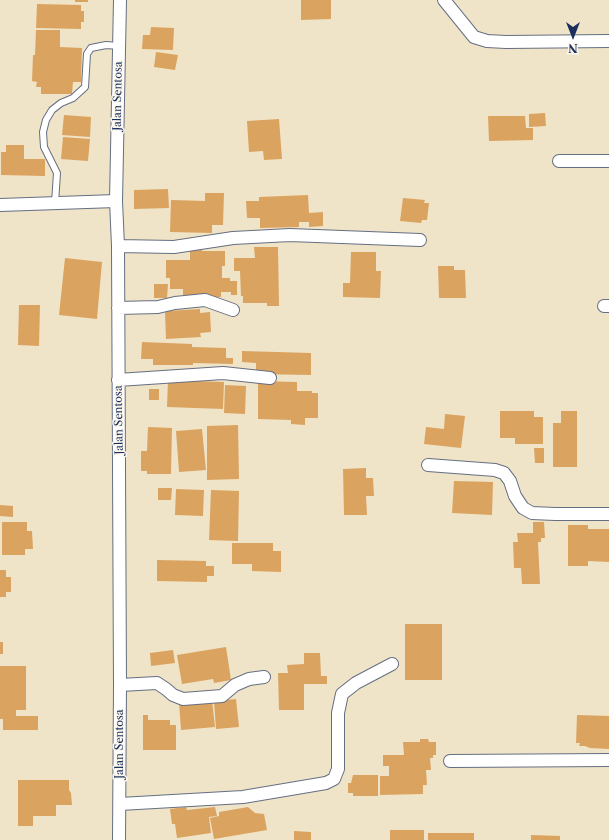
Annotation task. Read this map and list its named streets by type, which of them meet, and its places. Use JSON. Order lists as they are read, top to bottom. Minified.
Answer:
{"streets":{"street":["Jalan Sentosa"]},"north":"bottom"}
